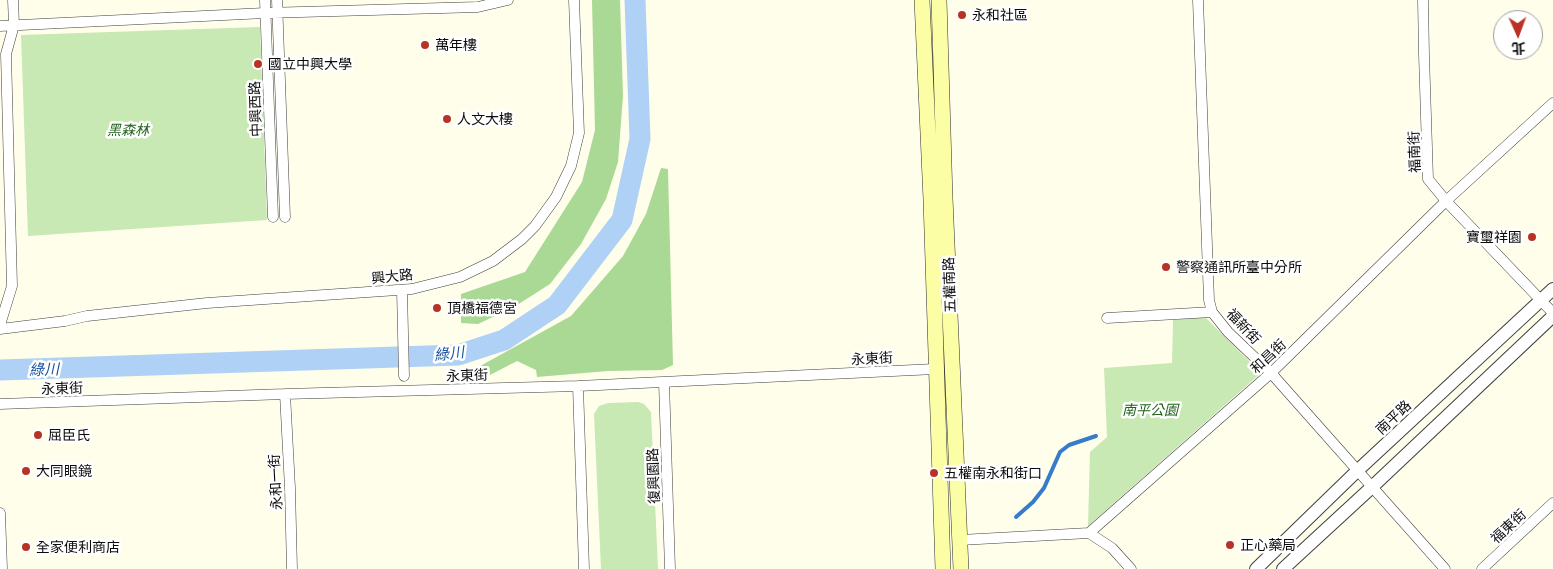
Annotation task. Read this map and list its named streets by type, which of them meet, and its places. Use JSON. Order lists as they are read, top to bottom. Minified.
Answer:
{"streets":{"main road":["五權南路"],"street":["中興西路","福南街","興大路","福新街","和昌街","永東街","南平路","復興園路","永和一街","福東街"]},"crossings":[["福南街","和昌街"],["福南街","南平路"],["五權南路","永東街"],["福新街","和昌街"],["福新街","南平路"],["永東街","復興園路"],["永東街","永和一街"]],"water":["綠川"],"parks":["黑森林","南平公園"],"places":["永和社區","萬年樓","國立中興大學","人文大樓","寶璽祥園","警察通訊所臺中分所","頂橋福德宮","屈臣氏","大同眼鏡","五權南永和街口","正心藥局","全家便利商店"],"north":"bottom"}
